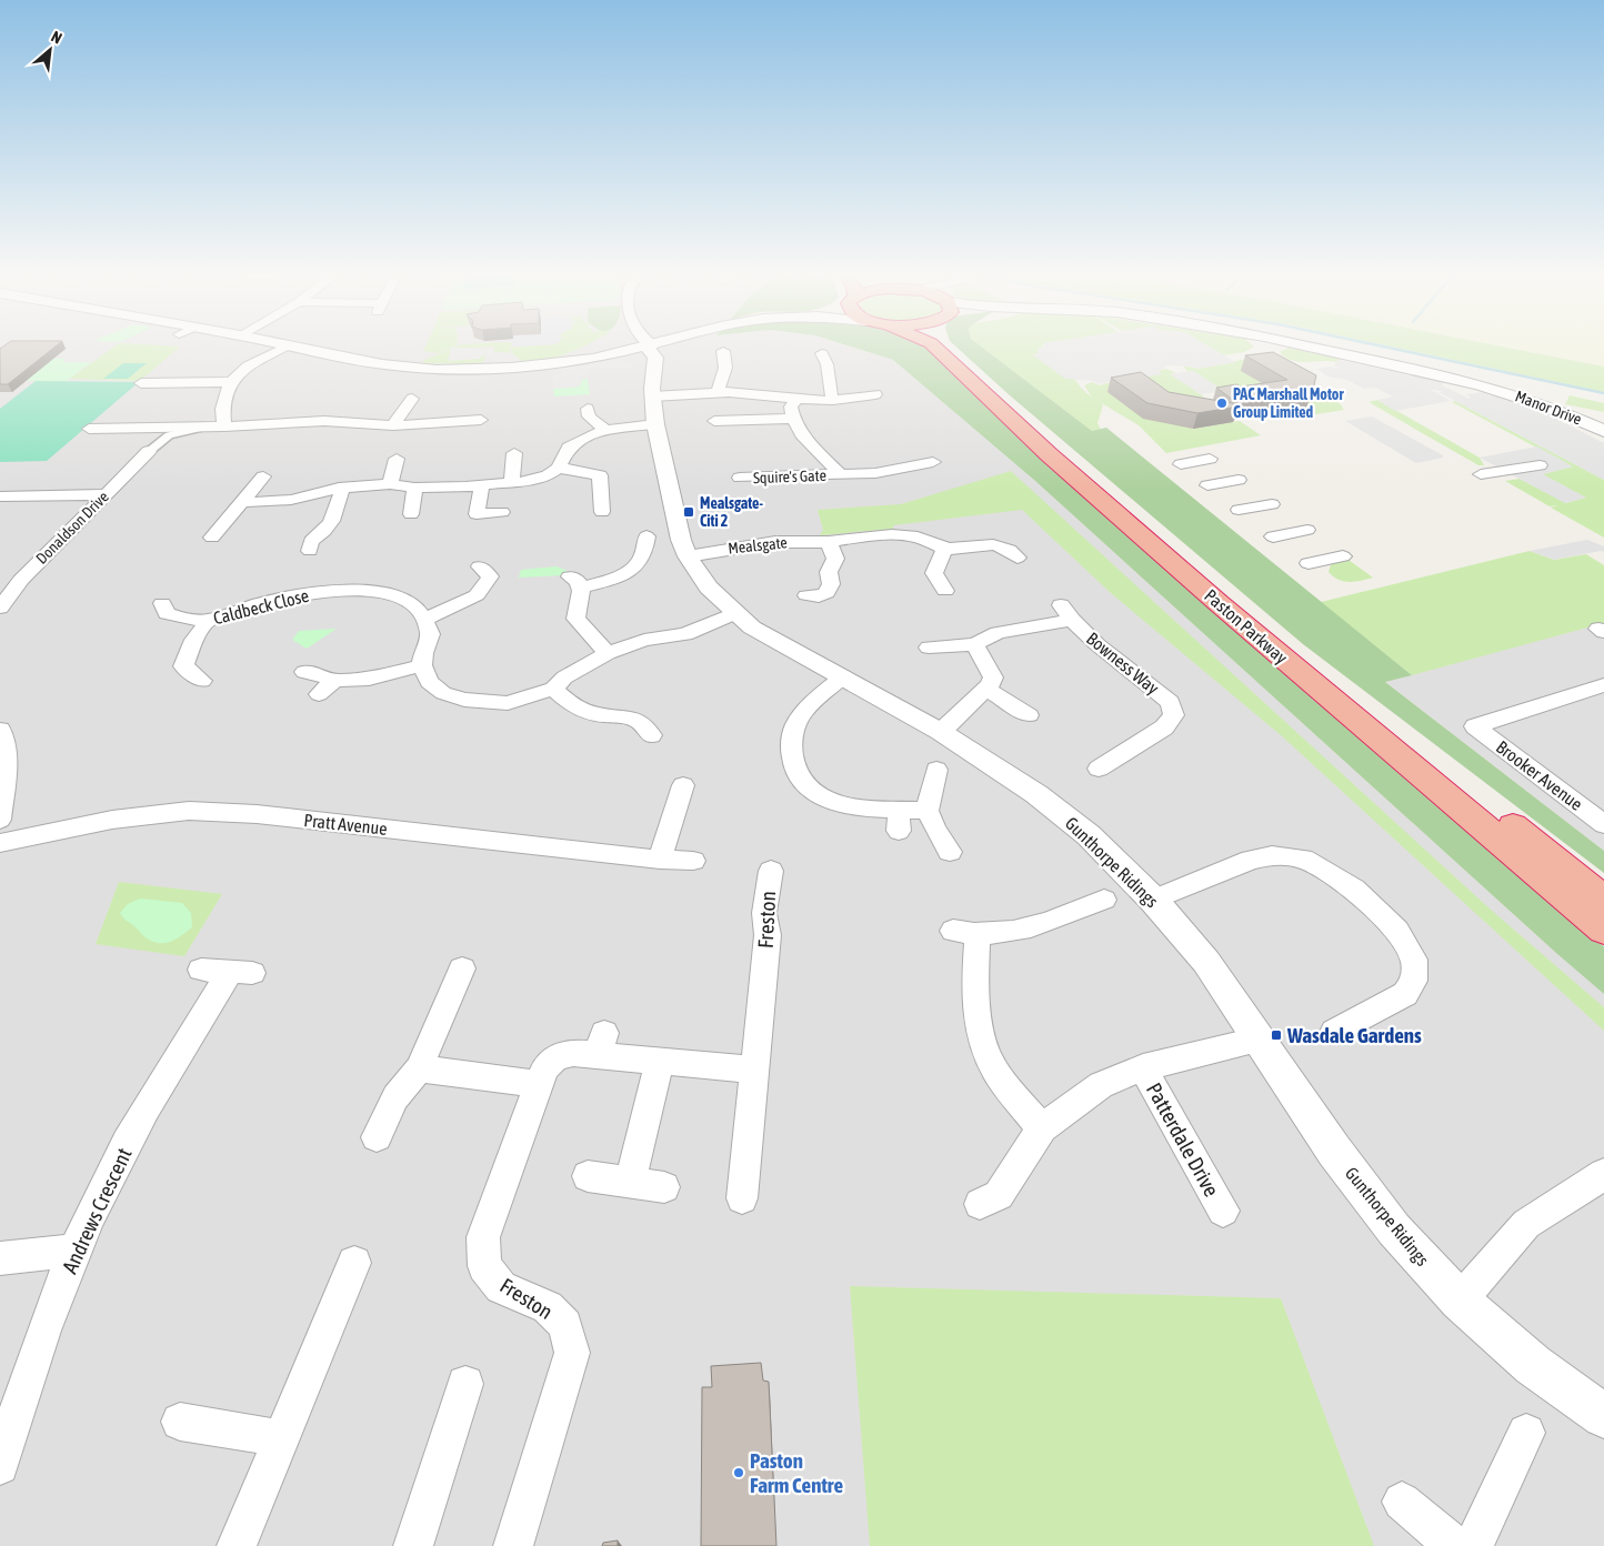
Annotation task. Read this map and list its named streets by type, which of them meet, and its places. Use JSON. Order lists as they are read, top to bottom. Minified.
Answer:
{"streets":{"highway":["Paston Parkway"],"street":["Manor Drive","Squire's Gate","Donaldson Drive","Mealsgate","Caldbeck Close","Bowness Way","Brooker Avenue","Pratt Avenue","Gunthorpe Ridings","Freston","Patterdale Drive","Andrews Crescent"]},"crossings":[["Mealsgate","Gunthorpe Ridings"],["Gunthorpe Ridings","Patterdale Drive"]],"places":{"other":["PAC Marshall Motor Group Limited","Paston Farm Centre"],"transit":["Mealsgate- Citi 2","Wasdale Gardens"]},"north":"top right"}
